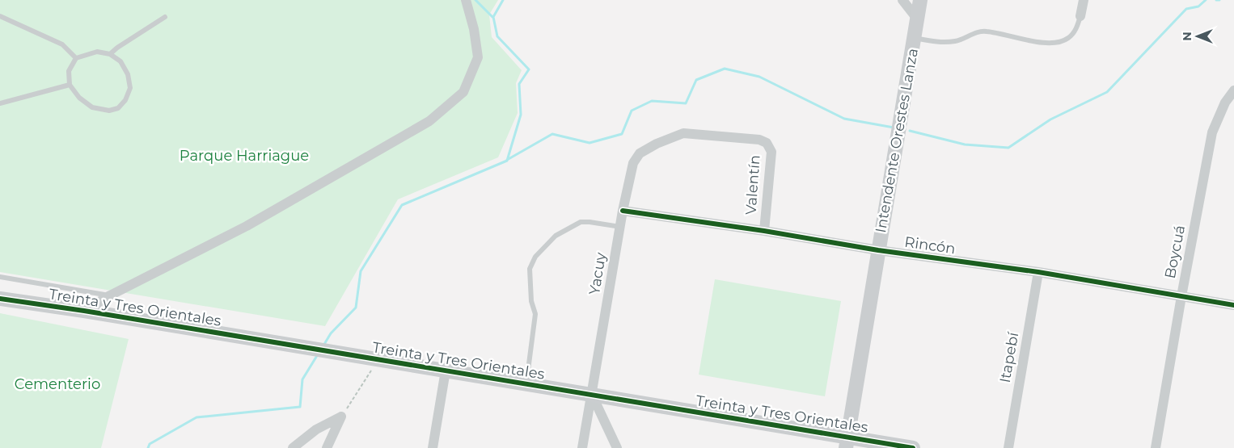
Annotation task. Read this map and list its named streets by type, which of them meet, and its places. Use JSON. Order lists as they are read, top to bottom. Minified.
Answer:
{"streets":{"street":["Intendente Orestes Lanza","Valentín","Rincón","Boycuá","Yacuy","Treinta y Tres Orientales","Itapebí"]},"crossings":[["Intendente Orestes Lanza","Rincón"],["Intendente Orestes Lanza","Treinta y Tres Orientales"],["Valentín","Rincón"],["Valentín","Yacuy"],["Rincón","Boycuá"],["Rincón","Yacuy"],["Rincón","Itapebí"],["Yacuy","Treinta y Tres Orientales"]],"parks":["Parque Harriague","Cementerio"],"north":"left"}
